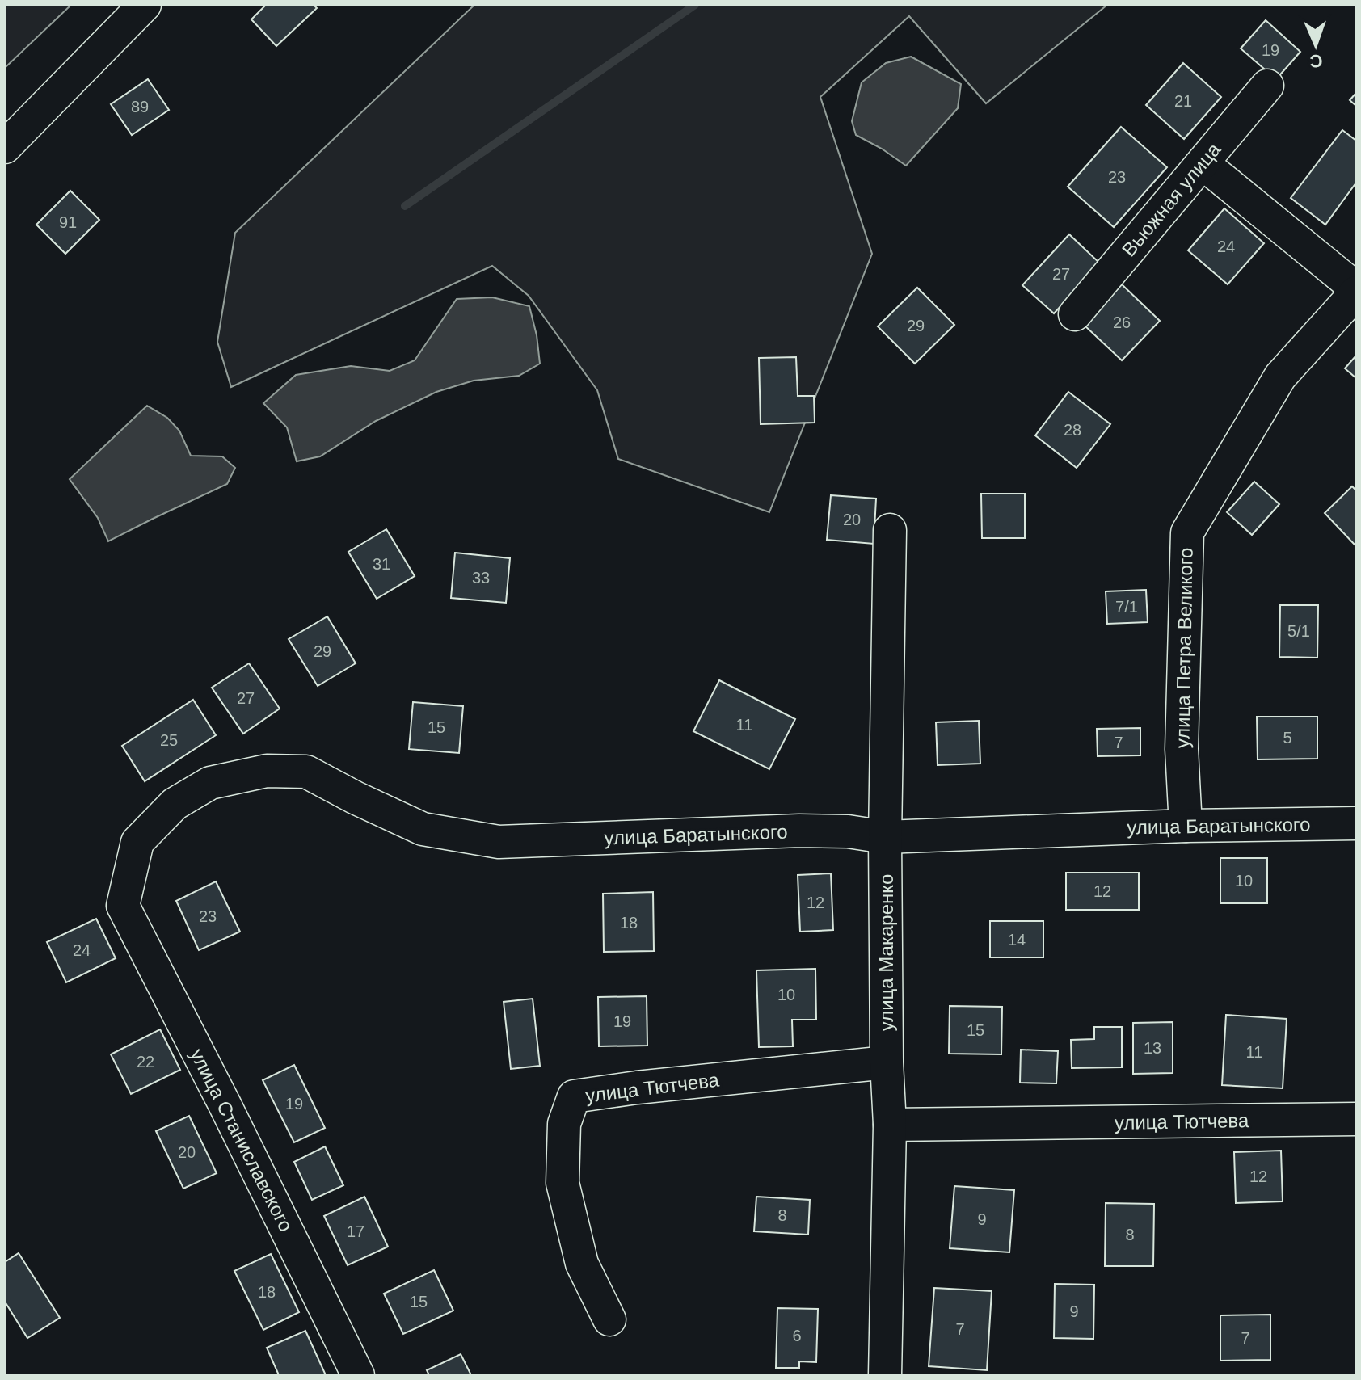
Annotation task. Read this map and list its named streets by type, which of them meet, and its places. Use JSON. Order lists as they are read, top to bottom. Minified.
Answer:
{"streets":{"street":["Вьюжная улица","улица Петра Великого","улица Баратынского","улица Макаренко","улица Тютчева","улица Станиславского"]},"crossings":[["улица Петра Великого","улица Баратынского"],["улица Баратынского","улица Макаренко"],["улица Баратынского","улица Станиславского"],["улица Макаренко","улица Тютчева"]],"house_numbers":["19","21","89","23","91","24","27","26","29","28","20","31","33","7/1","5/1","29","27","11","15","5","25","7","10","12","12","23","18","14","24","10","19","15","13","11","22","19","20","12","8","9","17","8","18","15","9","7","6","7"],"north":"bottom"}
